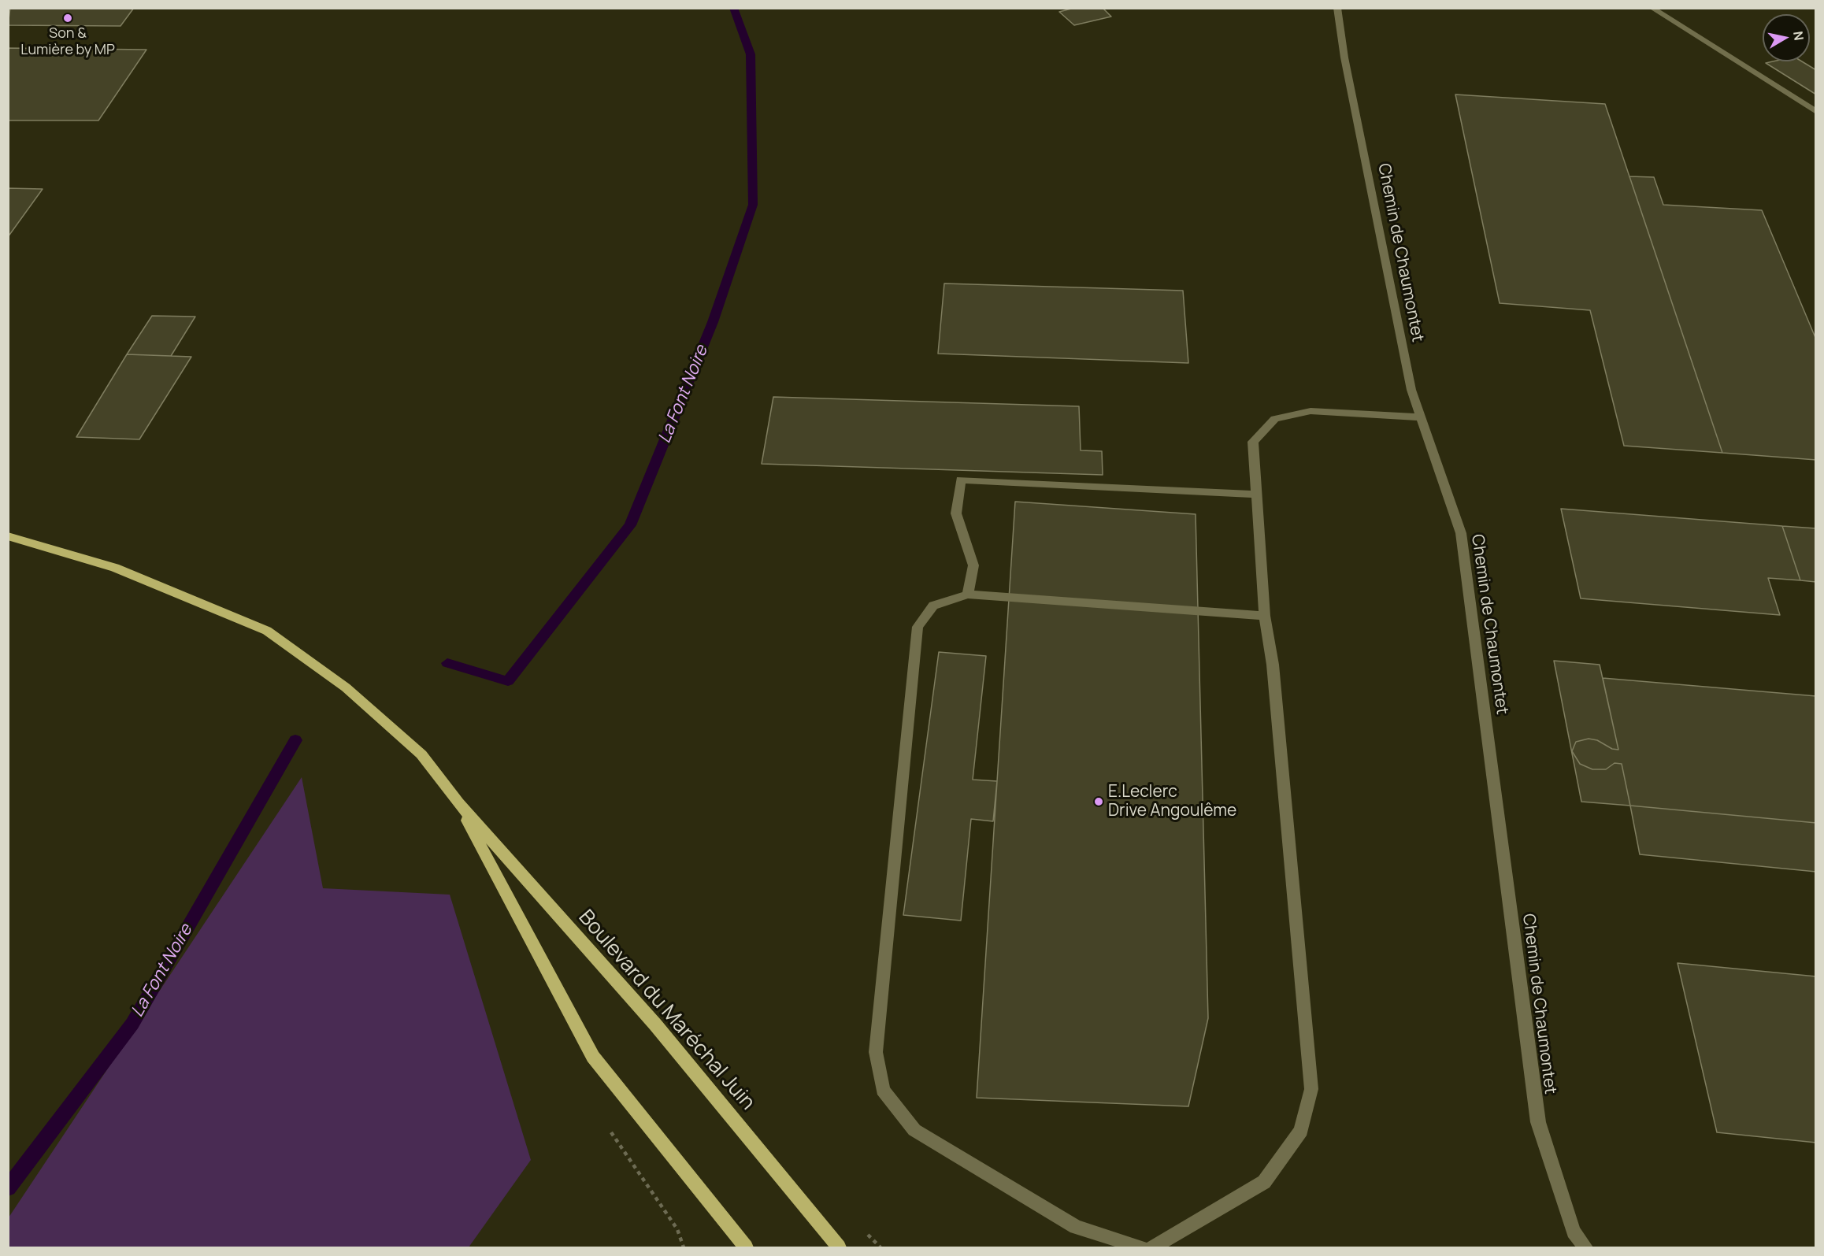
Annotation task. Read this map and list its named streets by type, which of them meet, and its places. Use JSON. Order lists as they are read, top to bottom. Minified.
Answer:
{"streets":{"main road":["Boulevard du Maréchal Juin"],"street":["Chemin de Chaumontet"]},"water":["La Font Noire"],"places":["Son & Lumière by MP","E.Leclerc Drive Angoulême"],"north":"right"}
